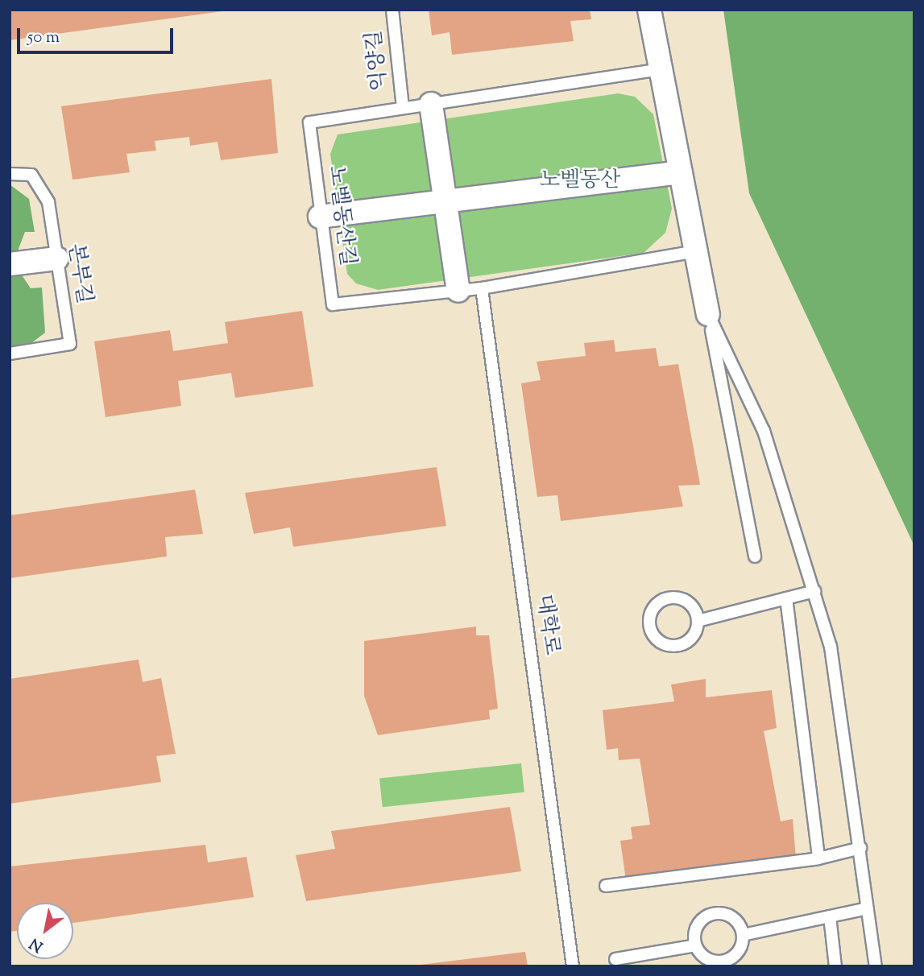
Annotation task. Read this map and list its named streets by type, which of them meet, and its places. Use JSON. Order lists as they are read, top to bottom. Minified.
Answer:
{"streets":{"lane":["익양길","노벨동산길","본부길","대학로"]},"crossings":[["익양길","노벨동산길"],["노벨동산길","대학로"]],"parks":["노벨동산"],"scale_bar":"50 m","north":"bottom left"}
